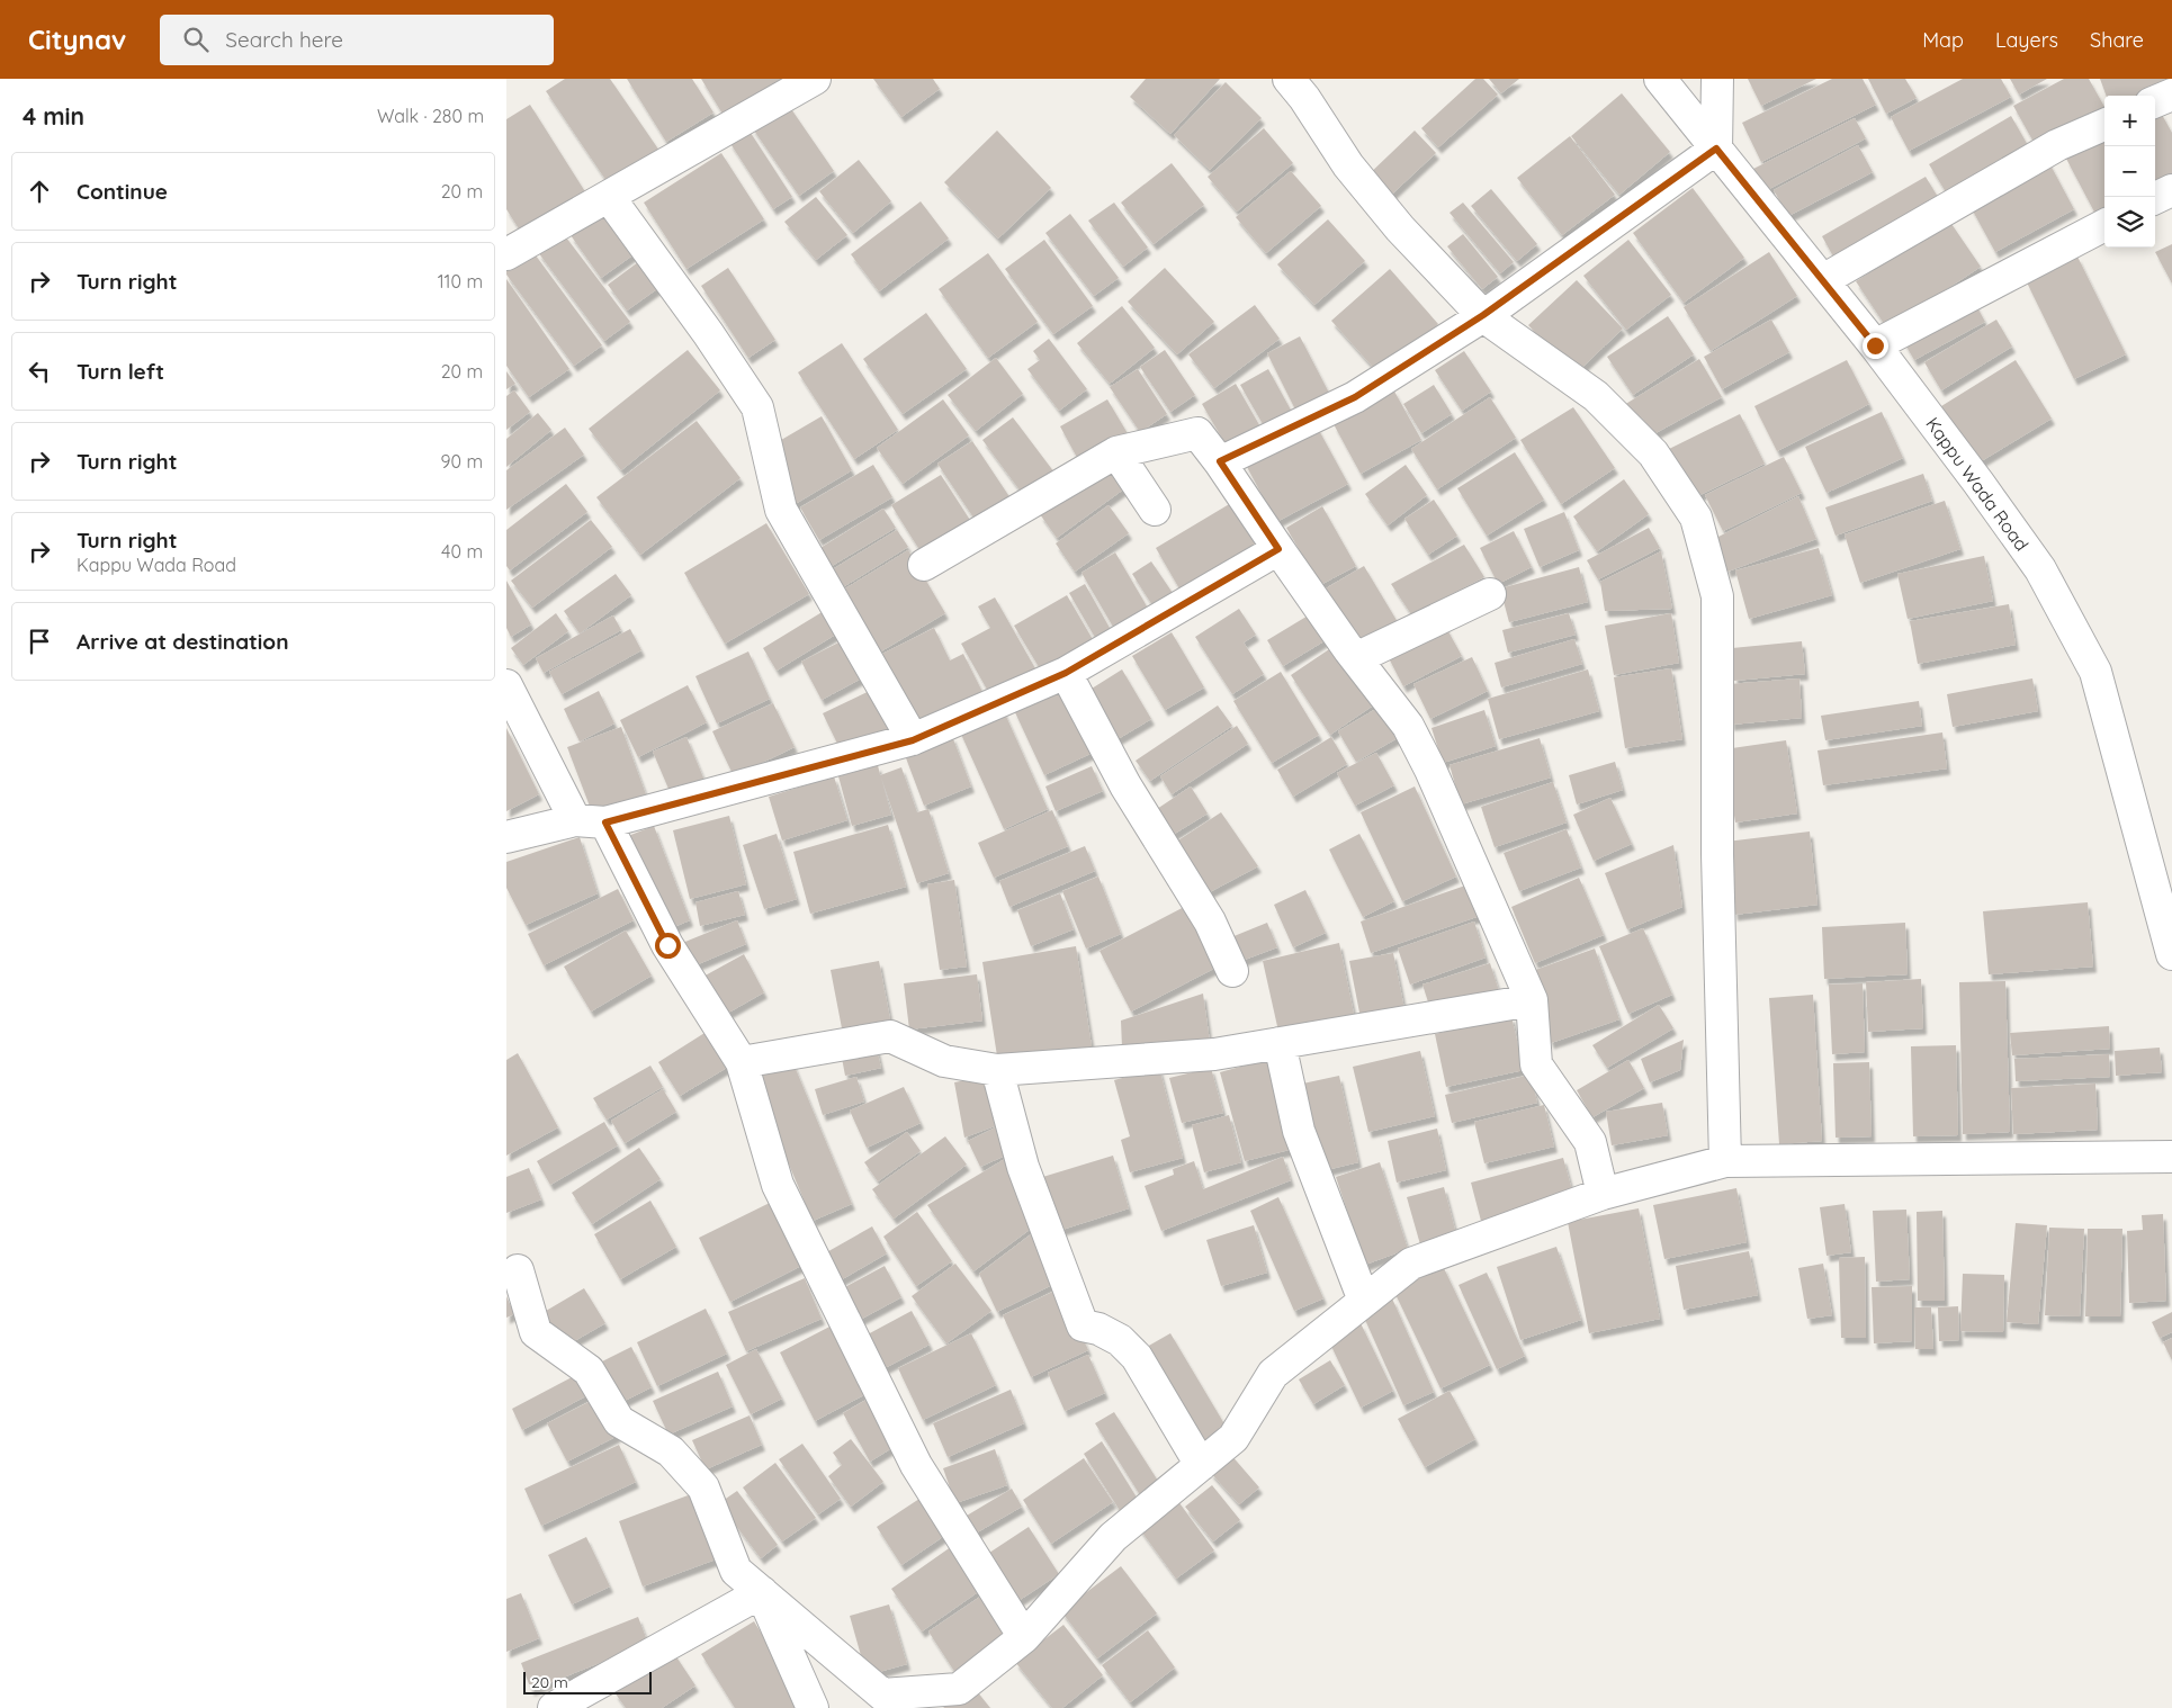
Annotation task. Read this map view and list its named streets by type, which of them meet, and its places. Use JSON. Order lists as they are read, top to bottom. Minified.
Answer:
{"streets":{"street":["Kappu Wada Road"]},"scale_bar":"20 m","page":{"header":"Citynav","search":"Search here","nav":["Map","Layers","Share"],"heading":["4 min","Walk · 280 m"],"map_buttons":["+","−"],"list":[["Continue","20 m"],["Turn right","110 m"],["Turn left","20 m"],["Turn right","90 m"],["Turn right","Kappu Wada Road","40 m"],"Arrive at destination"],"scale":"20 m"}}
